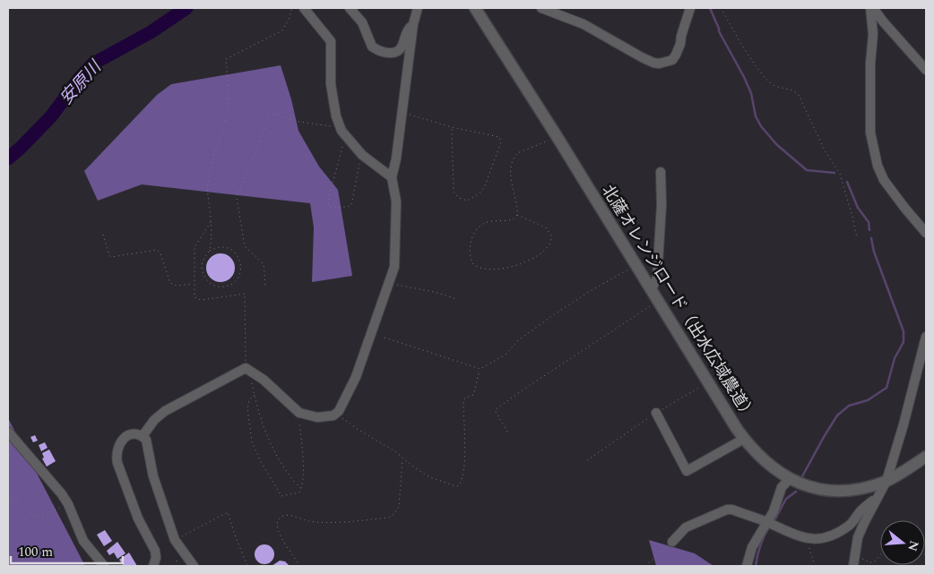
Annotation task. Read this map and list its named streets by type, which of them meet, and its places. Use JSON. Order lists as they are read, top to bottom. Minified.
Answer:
{"streets":{"street":["北薩オレンジロード（出水広域農道）"]},"water":["安原川"],"scale_bar":"100 m","north":"right"}
